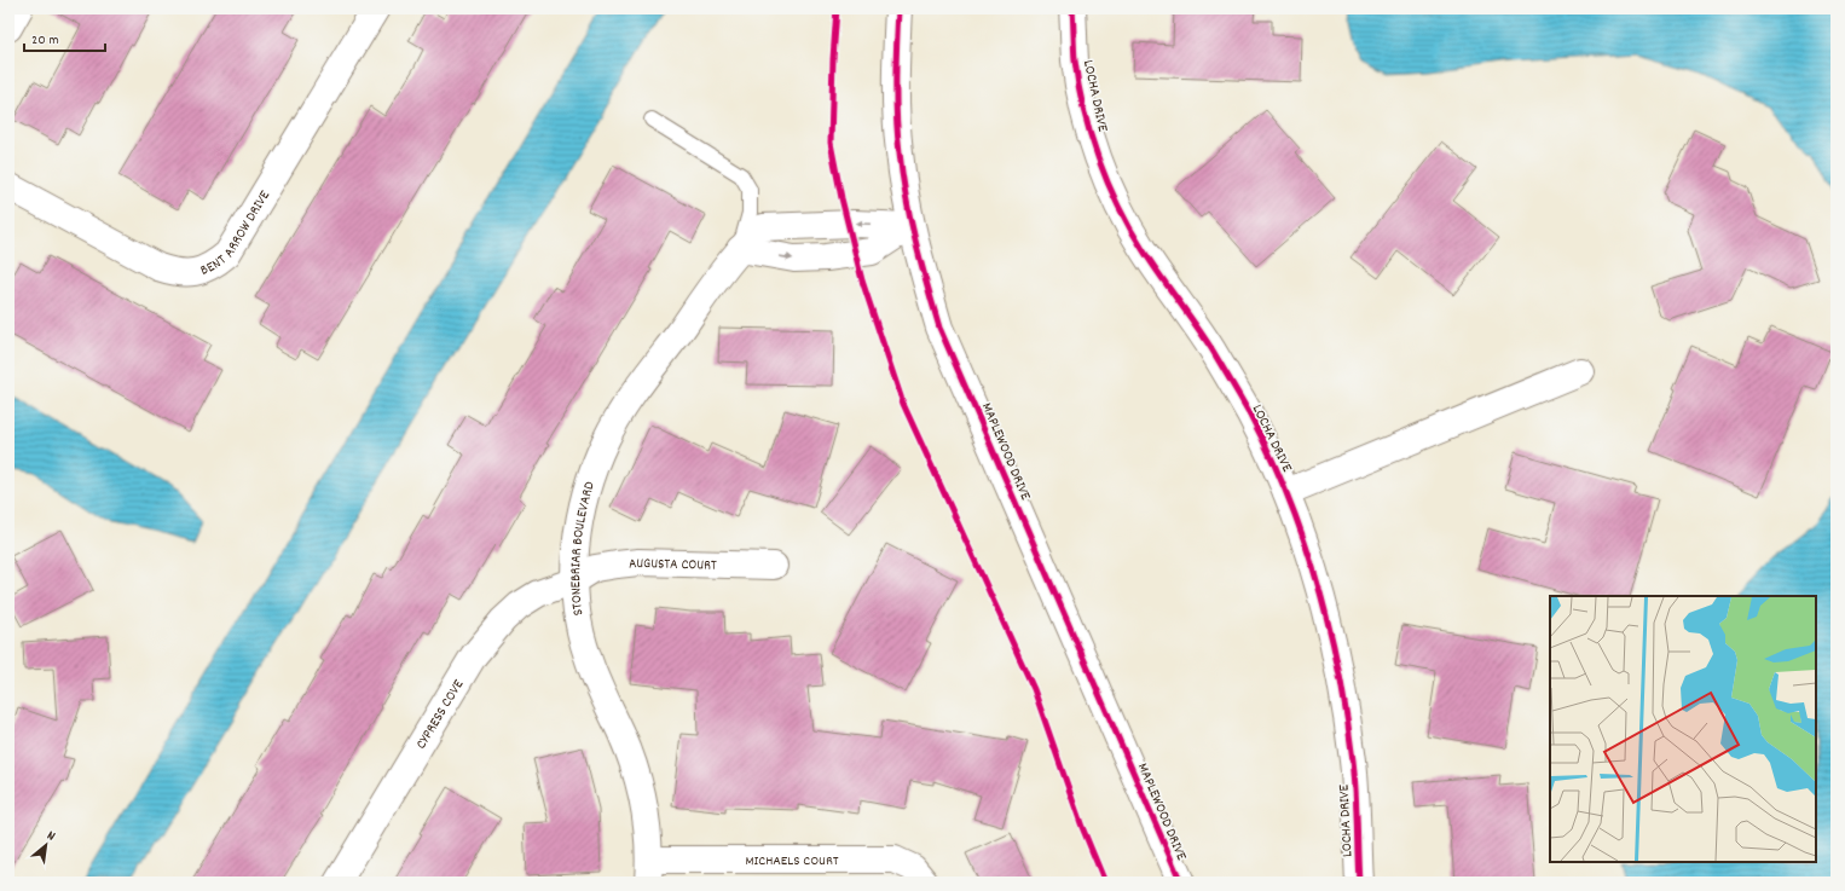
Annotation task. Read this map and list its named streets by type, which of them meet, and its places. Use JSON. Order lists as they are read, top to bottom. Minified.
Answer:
{"streets":{"street":["LOCHA DRIVE","BENT ARROW DRIVE","MAPLEWOOD DRIVE","STONEBRIAR BOULEVARD","AUGUSTA COURT","CYPRESS COVE","MICHAELS COURT"]},"crossings":[["MAPLEWOOD DRIVE","STONEBRIAR BOULEVARD"],["STONEBRIAR BOULEVARD","AUGUSTA COURT"],["STONEBRIAR BOULEVARD","CYPRESS COVE"],["STONEBRIAR BOULEVARD","MICHAELS COURT"],["AUGUSTA COURT","CYPRESS COVE"]],"scale_bar":"20 m","north":"top right"}
